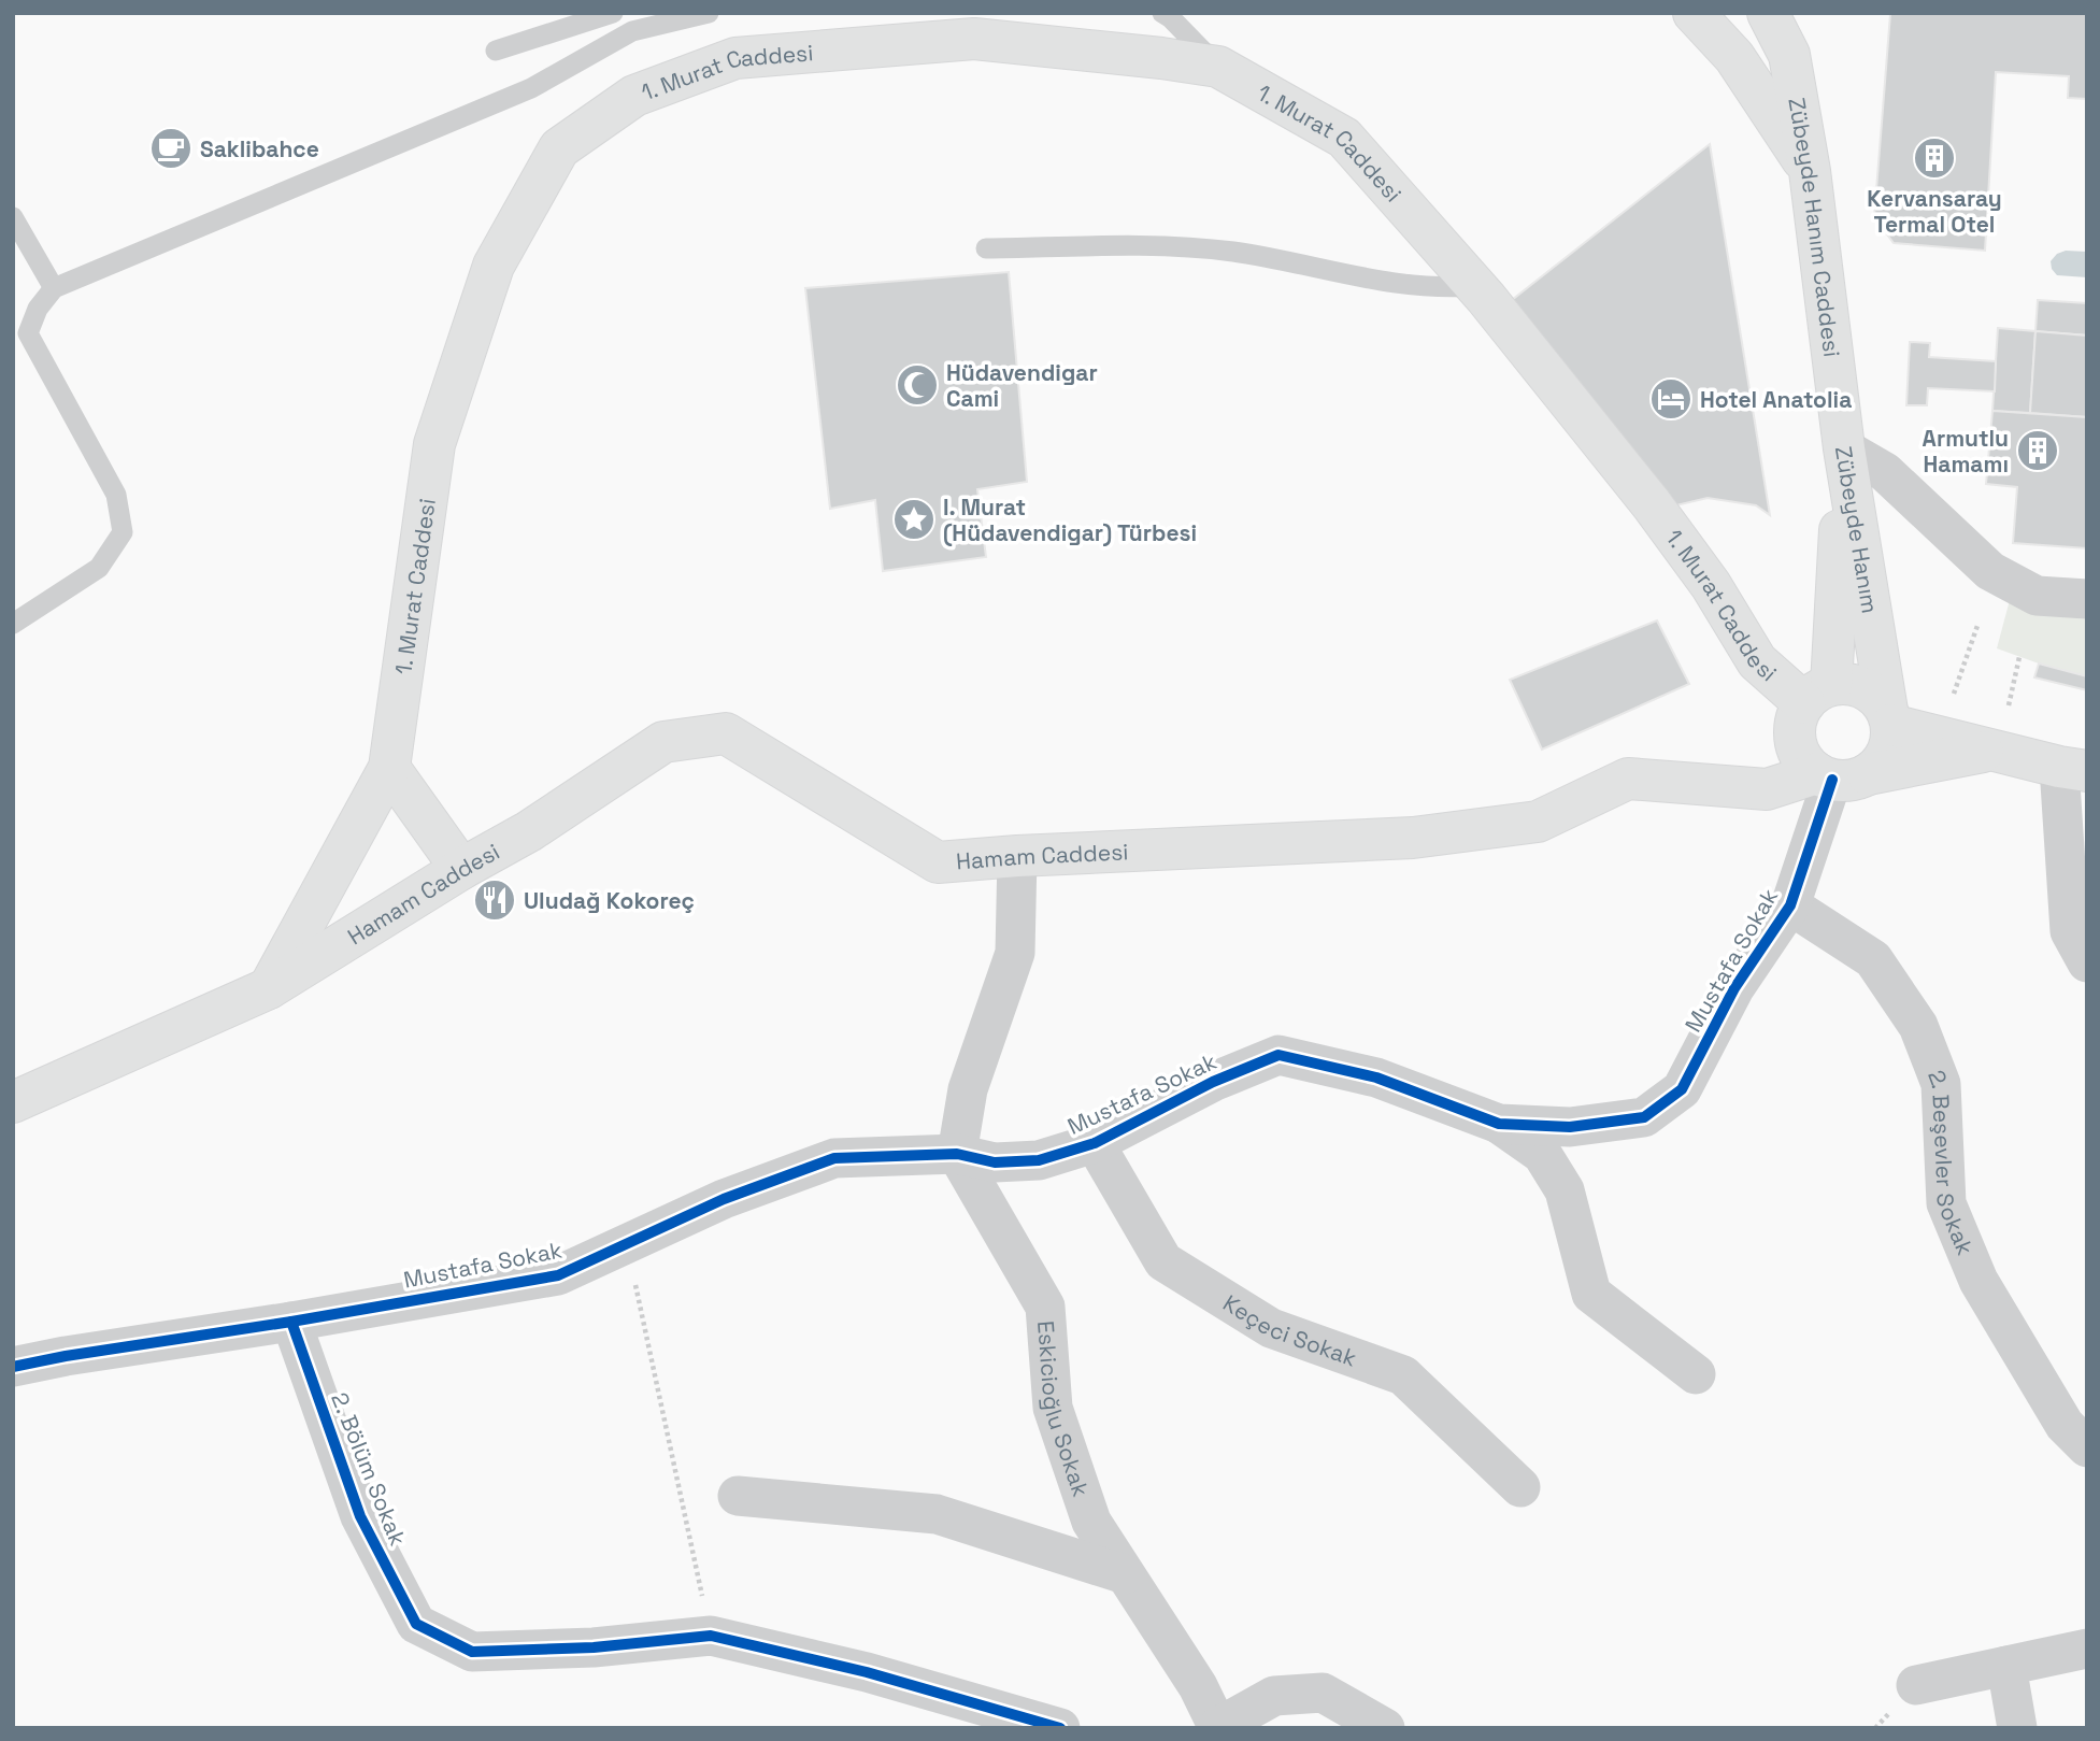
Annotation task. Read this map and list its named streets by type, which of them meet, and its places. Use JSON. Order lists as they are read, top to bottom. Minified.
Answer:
{"streets":{"main road":["1. Murat Caddesi","Zübeyde Hanım Caddesi","Zübeyde Hanım","Hamam Caddesi"],"street":["Mustafa Sokak","2. Beşevler Sokak","Keçeci Sokak","Eskicioğlu Sokak","2. Bölüm Sokak"]},"crossings":[["1. Murat Caddesi","Zübeyde Hanım"],["1. Murat Caddesi","Hamam Caddesi"],["1. Murat Caddesi","Mustafa Sokak"],["Zübeyde Hanım Caddesi","Zübeyde Hanım"],["Zübeyde Hanım","Hamam Caddesi"],["Zübeyde Hanım","Mustafa Sokak"],["Hamam Caddesi","Mustafa Sokak"],["Mustafa Sokak","2. Beşevler Sokak"],["Mustafa Sokak","Keçeci Sokak"],["Mustafa Sokak","Eskicioğlu Sokak"],["Mustafa Sokak","2. Bölüm Sokak"]],"places":{"cafe":["Saklibahce"],"building":["Kervansaray Termal Otel","Armutlu Hamamı"],"mosque":["Hüdavendigar Cami"],"hotel":["Hotel Anatolia"],"place":["I. Murat (Hüdavendigar) Türbesi"],"restaurant":["Uludağ Kokoreç"]}}
